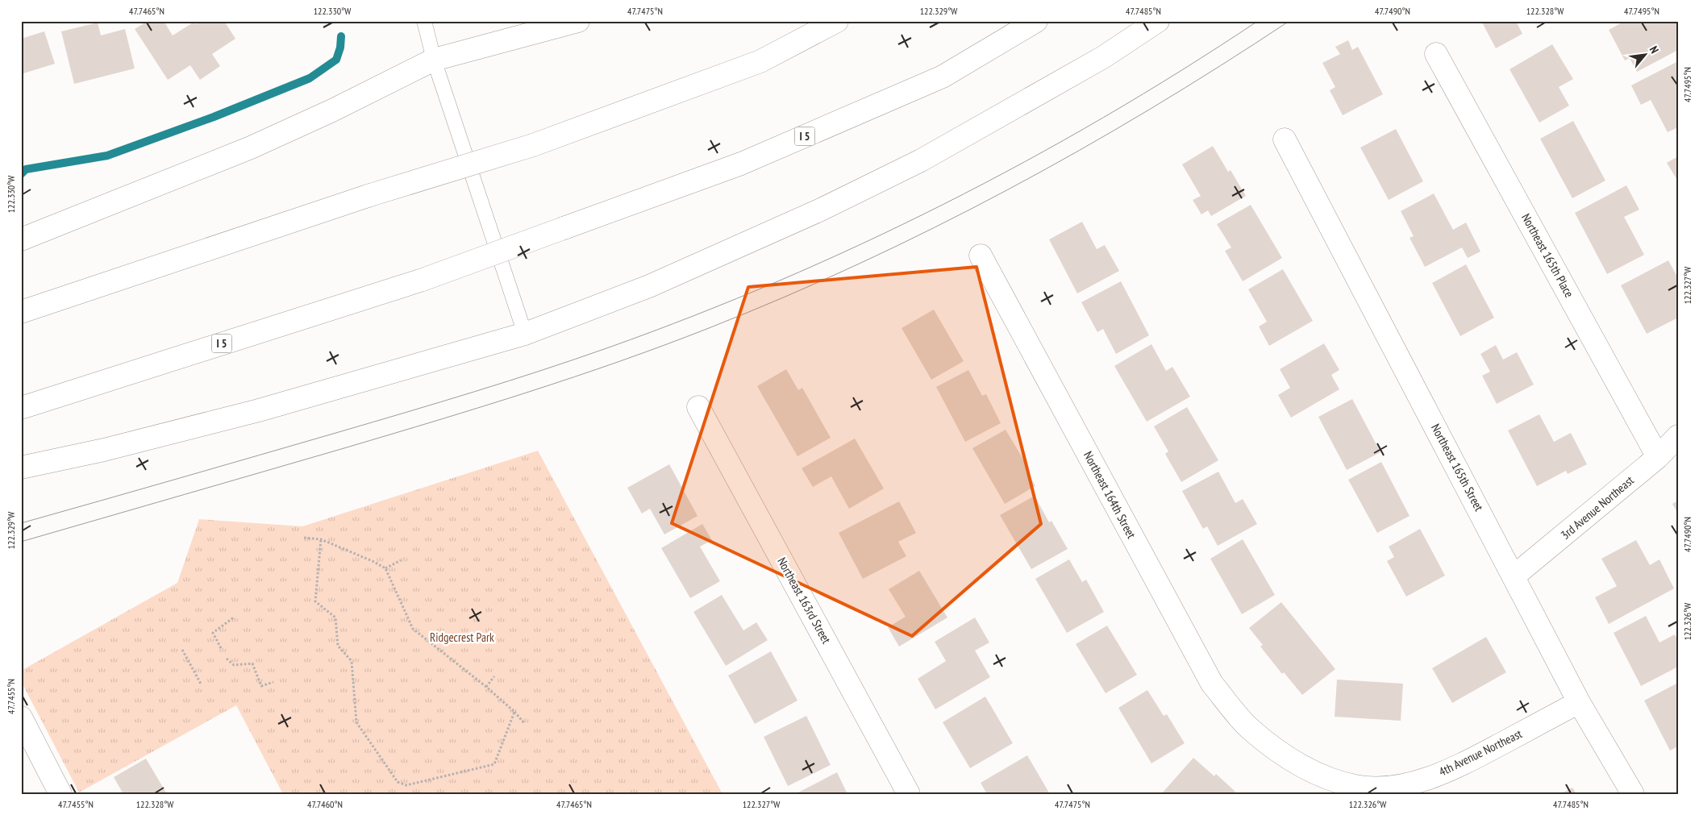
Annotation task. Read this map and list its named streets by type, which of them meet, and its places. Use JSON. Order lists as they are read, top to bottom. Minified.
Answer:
{"streets":{"main road":["I 5","Northeast 165th Place","Northeast 165th Street","Northeast 164th Street","3rd Avenue Northeast","Northeast 163rd Street","4th Avenue Northeast"]},"crossings":[["Northeast 165th Place","3rd Avenue Northeast"],["Northeast 165th Street","3rd Avenue Northeast"],["Northeast 165th Street","4th Avenue Northeast"],["Northeast 164th Street","4th Avenue Northeast"]],"parks":["Ridgecrest Park"],"north":"top right","coordinates":["47.7465°N","122.330°W","47.7475°N","122.329°W","47.7485°N","47.7490°N","122.328°W","47.7495°N","122.327°W","122.326°W","47.7455°N","47.7460°N"]}
